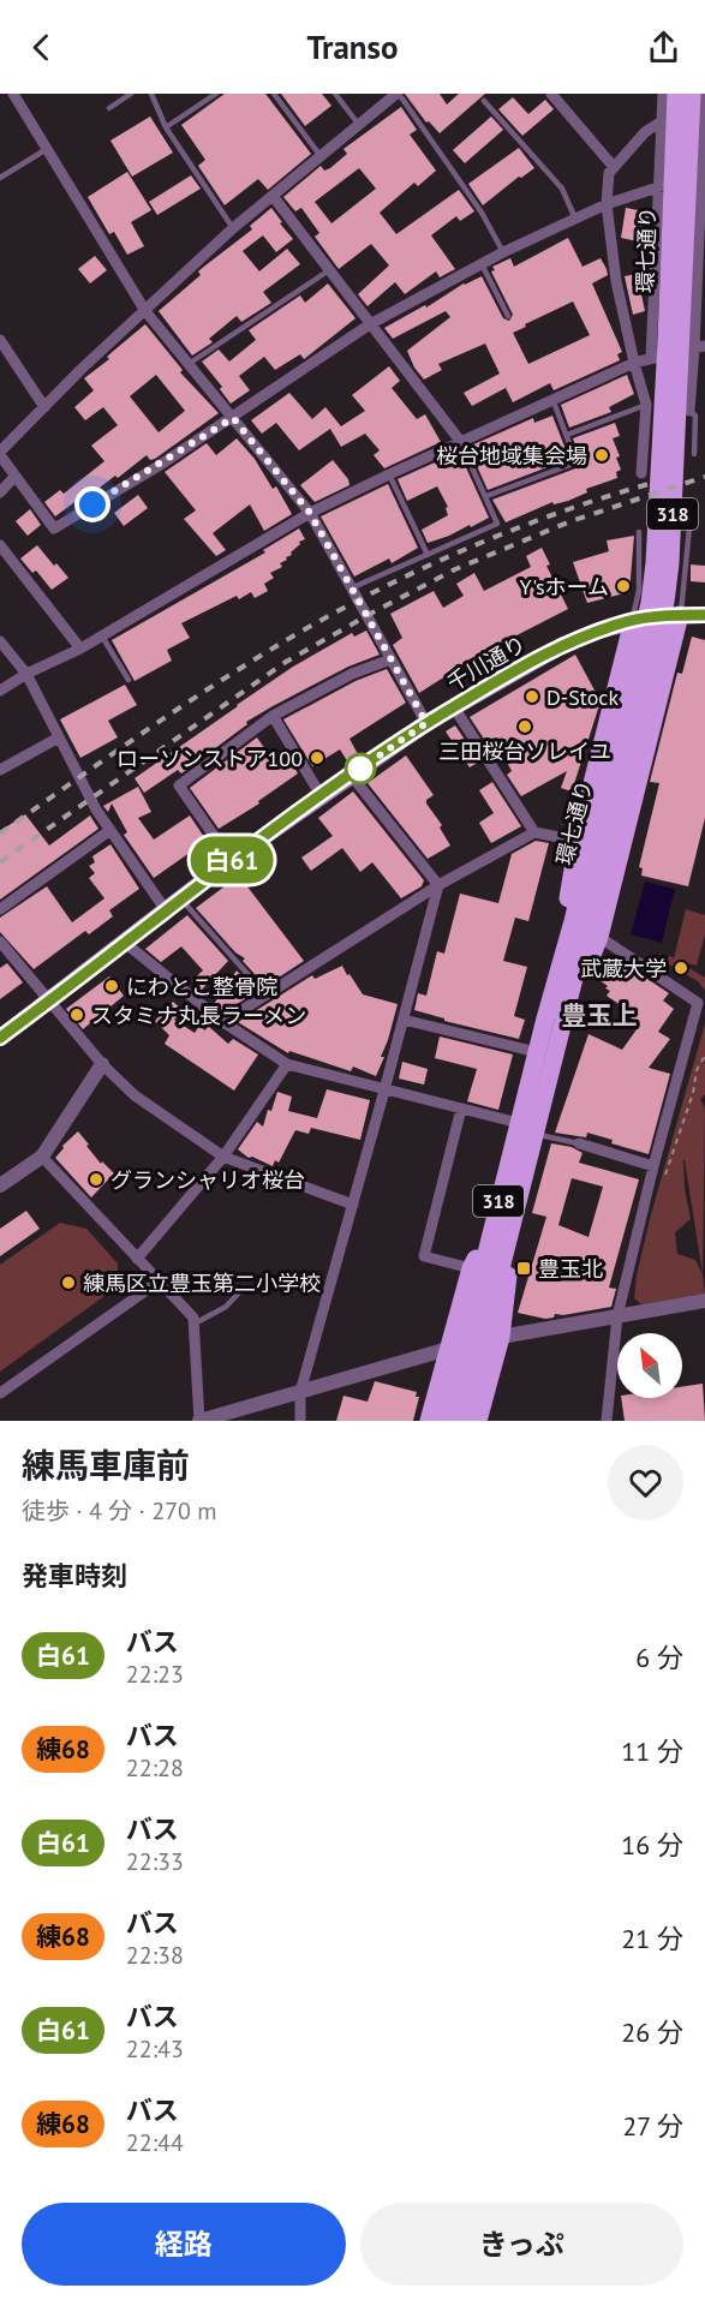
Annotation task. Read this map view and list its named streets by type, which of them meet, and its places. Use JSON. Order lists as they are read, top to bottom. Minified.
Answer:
{"streets":{"main road":["環七通り","318","千川通り"]},"districts":["豊玉上"],"places":{"other":["桜台地域集会場","Y'sホーム","D-Stock","三田桜台ソレイユ","ローソンストア100","武蔵大学","にわとこ整骨院","スタミナ丸長ラーメン","グランシャリオ桜台","練馬区立豊玉第二小学校"],"transit":["豊玉北"]},"lines":["bus line 白61"],"north":"top left","page":{"header":"Transo","on_map":"白61","heading":[["練馬車庫前","徒歩 · 4 分 · 270 m"],"発車時刻"],"list":[{"mark":"白61","name":"バス","note":"22:23","value":"6 分"},{"mark":"練68","name":"バス","note":"22:28","value":"11 分"},{"mark":"白61","name":"バス","note":"22:33","value":"16 分"},{"mark":"練68","name":"バス","note":"22:38","value":"21 分"},{"mark":"白61","name":"バス","note":"22:43","value":"26 分"},{"mark":"練68","name":"バス","note":"22:44","value":"27 分"}],"buttons":["経路","きっぷ"]}}
